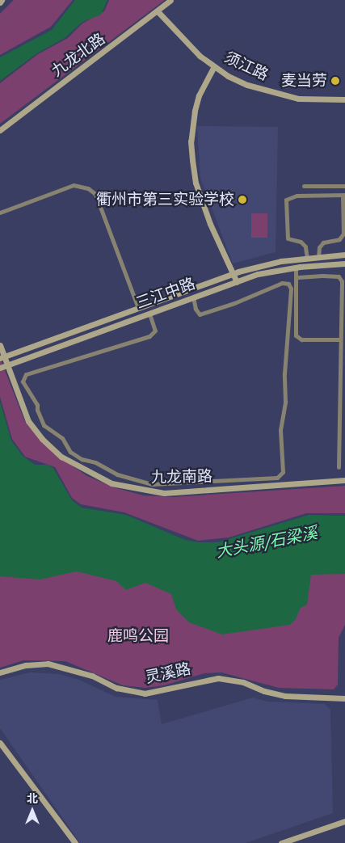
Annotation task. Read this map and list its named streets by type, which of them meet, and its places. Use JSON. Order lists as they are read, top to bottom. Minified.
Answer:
{"streets":{"street":["九龙北路","须江路","三江中路","九龙南路","灵溪路"]},"crossings":[["九龙北路","须江路"],["三江中路","九龙南路"]],"water":["大头源/石梁溪"],"parks":["鹿鸣公园"],"places":["麦当劳","衢州市第三实验学校"],"north":"top"}
